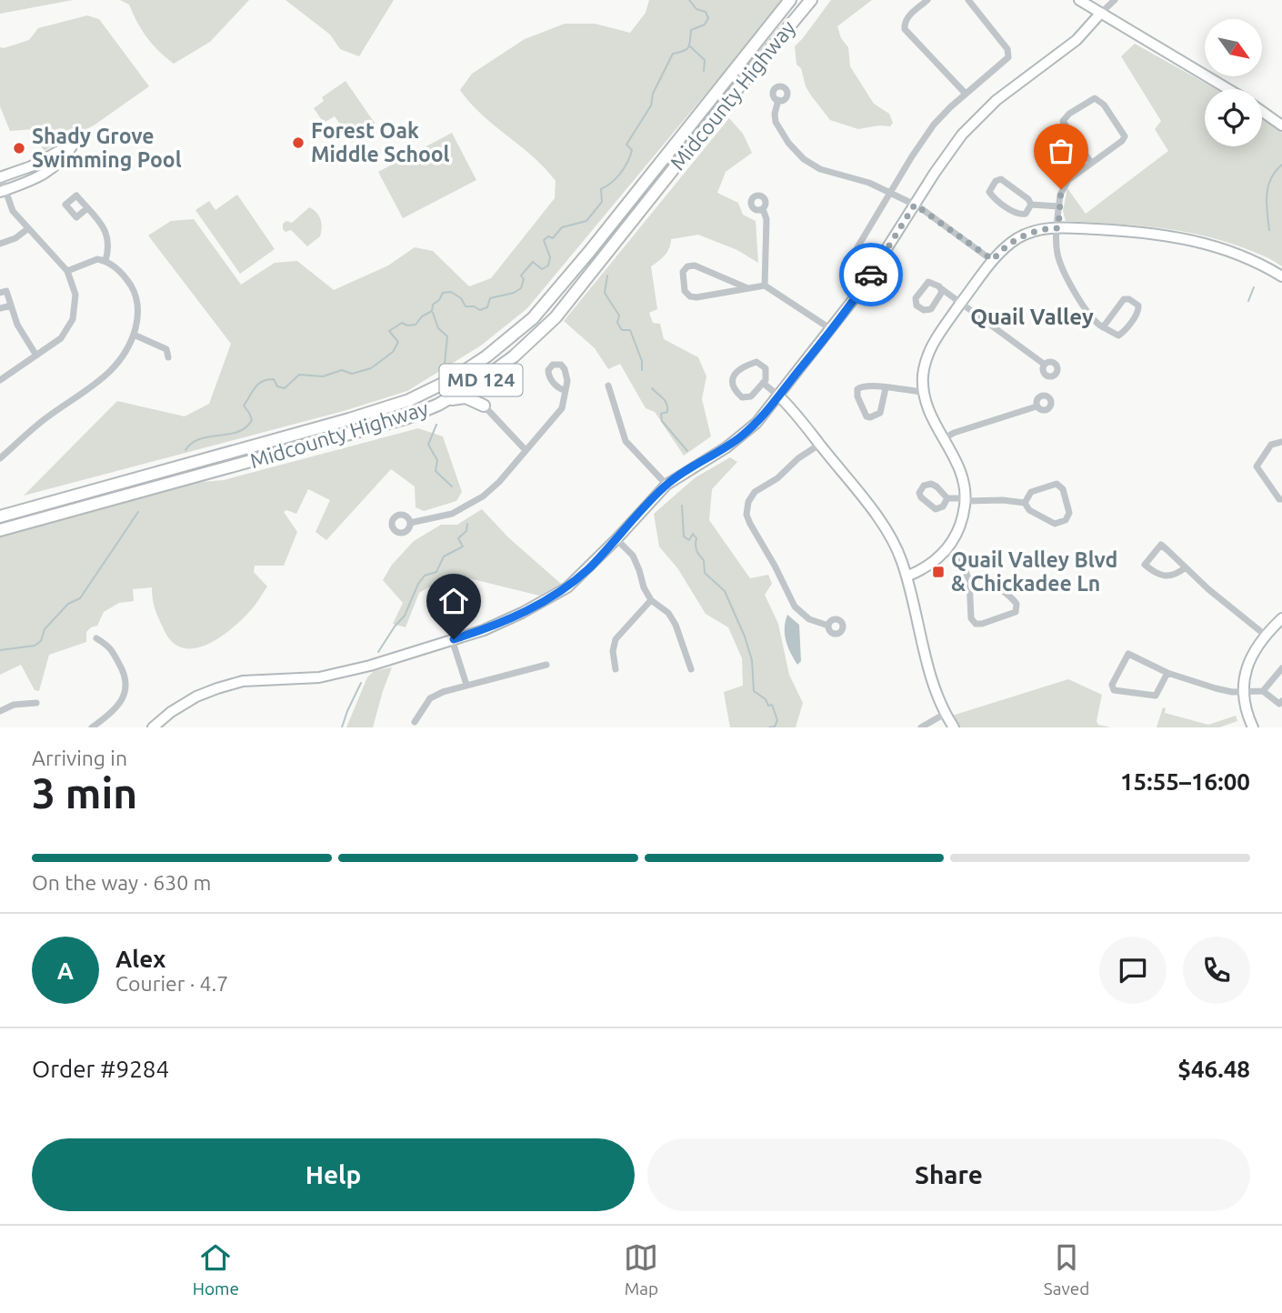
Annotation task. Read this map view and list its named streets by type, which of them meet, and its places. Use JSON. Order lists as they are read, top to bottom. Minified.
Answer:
{"streets":{"main road":["Midcounty Highway","MD 124"]},"districts":["Quail Valley"],"places":{"other":["Forest Oak Middle School","Shady Grove Swimming Pool"],"transit":["Quail Valley Blvd & Chickadee Ln"]},"north":"bottom right","page":{"heading":["3 min","Arriving in","15:55–16:00"],"panel":["Alex","Courier · 4.7","Order #9284","$46.48"],"bar":"On the way · 630 m","round":"A","buttons":["Help","Share"],"tabs":["Home","Map","Saved"]}}
